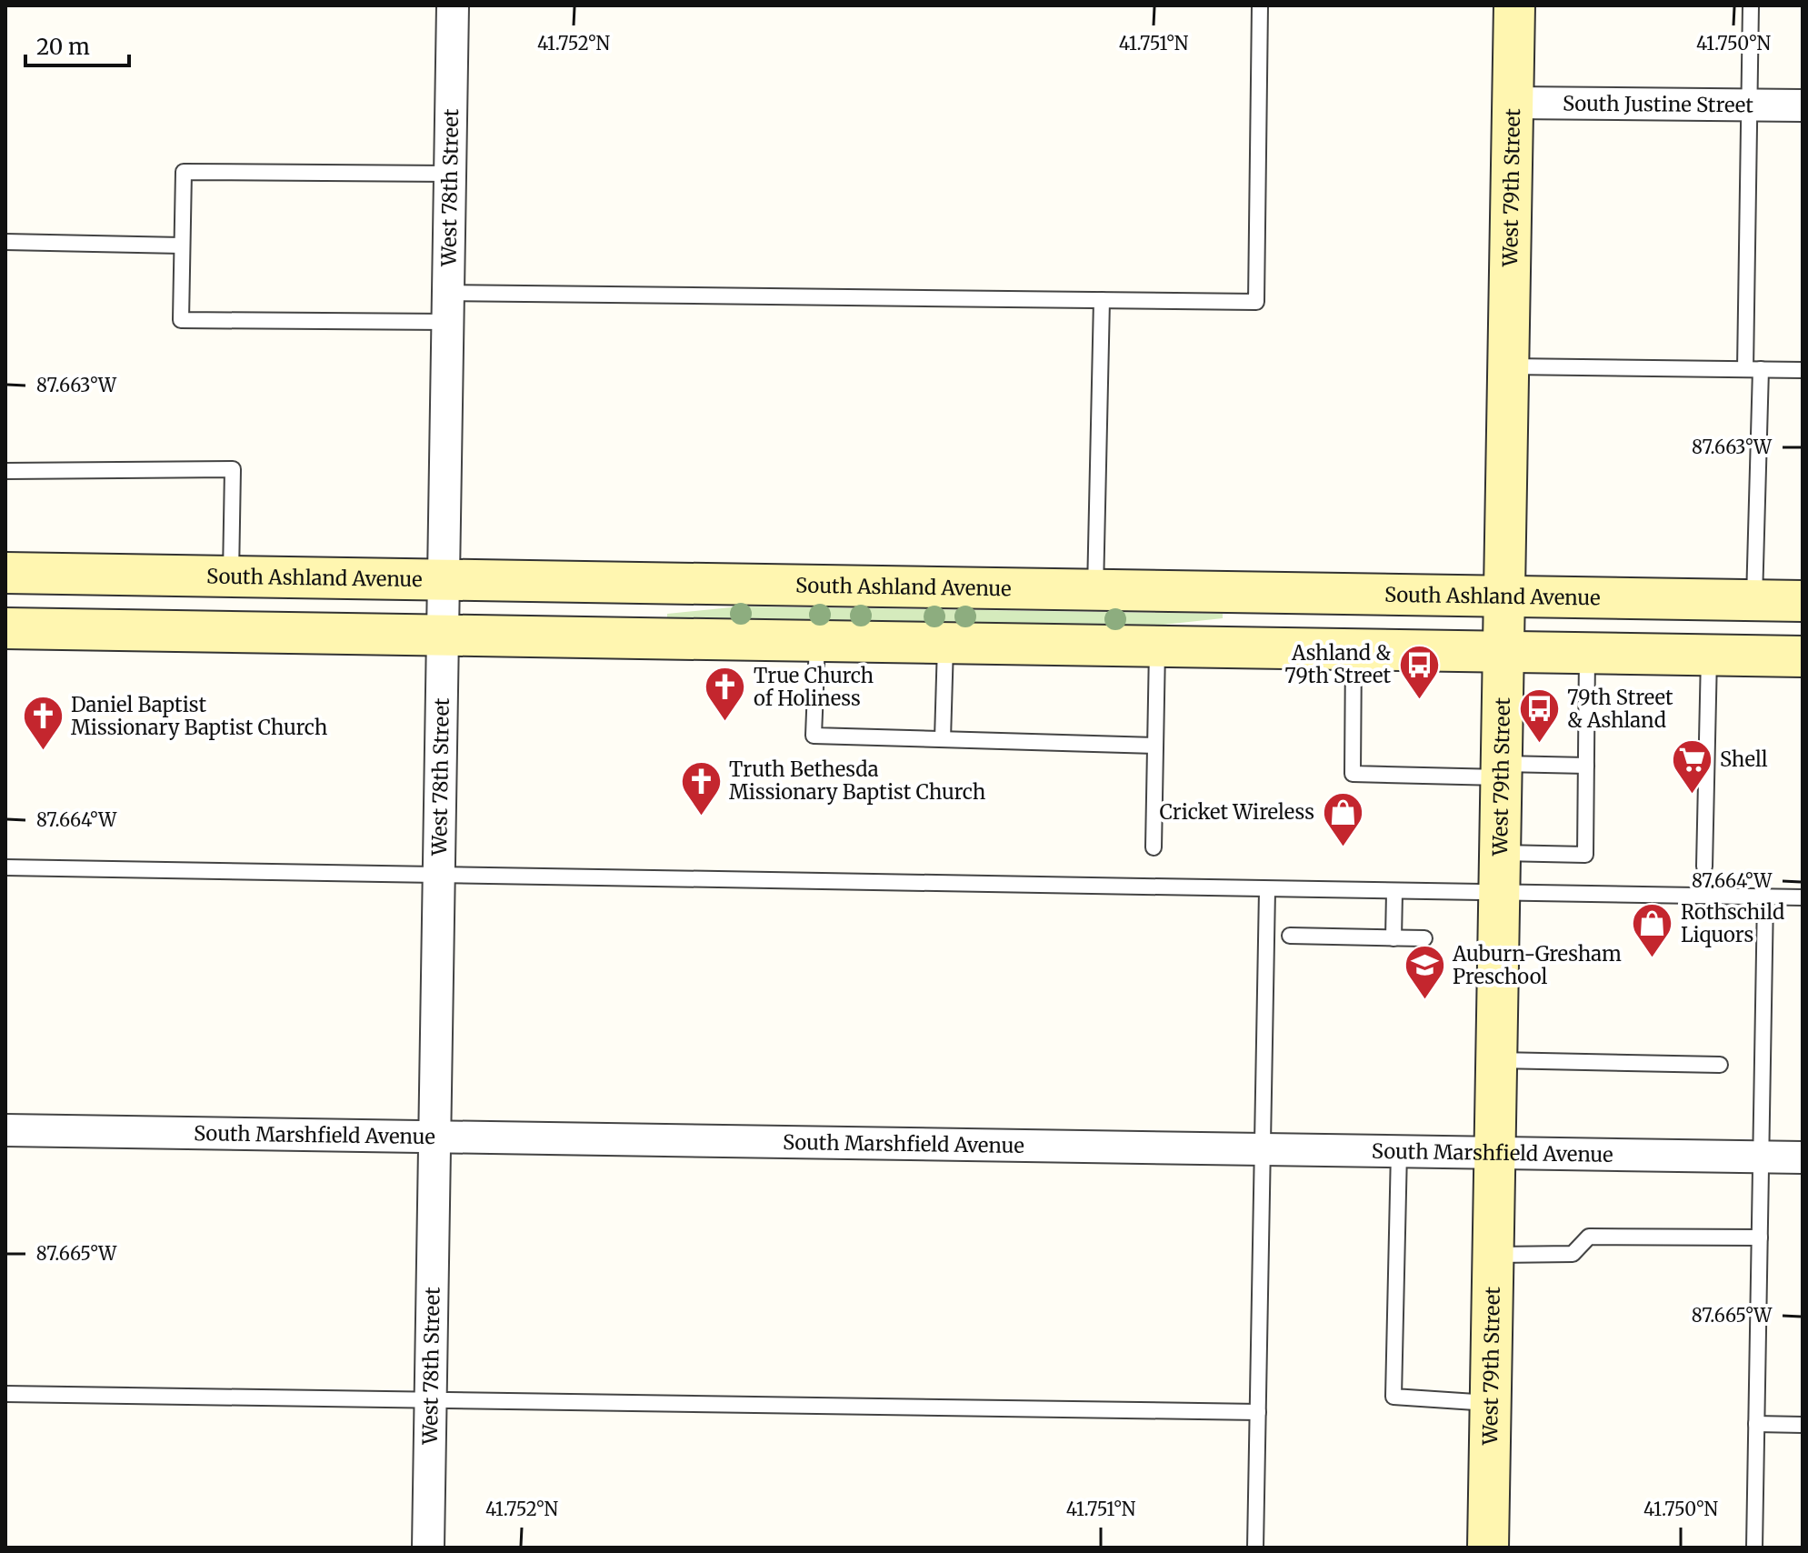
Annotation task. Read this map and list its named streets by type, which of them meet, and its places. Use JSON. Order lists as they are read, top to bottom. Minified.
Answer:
{"streets":{"main road":["West 79th Street","South Ashland Avenue"],"street":["South Justine Street","West 78th Street","South Marshfield Avenue"]},"crossings":[["South Justine Street","West 79th Street"],["West 78th Street","South Ashland Avenue"],["West 78th Street","South Marshfield Avenue"],["West 79th Street","South Ashland Avenue"],["West 79th Street","South Marshfield Avenue"]],"places":{"bus stop":["Ashland & 79th Street","79th Street & Ashland"],"church":["True Church of Holiness","Daniel Baptist Missionary Baptist Church","Truth Bethesda Missionary Baptist Church"],"supermarket":["Shell"],"shop":["Cricket Wireless","Rothschild Liquors"],"school or university":["Auburn-Gresham Preschool"]},"scale_bar":"20 m","coordinates":["41.752°N","41.751°N","41.750°N","87.663°W","87.664°W","87.665°W"]}
